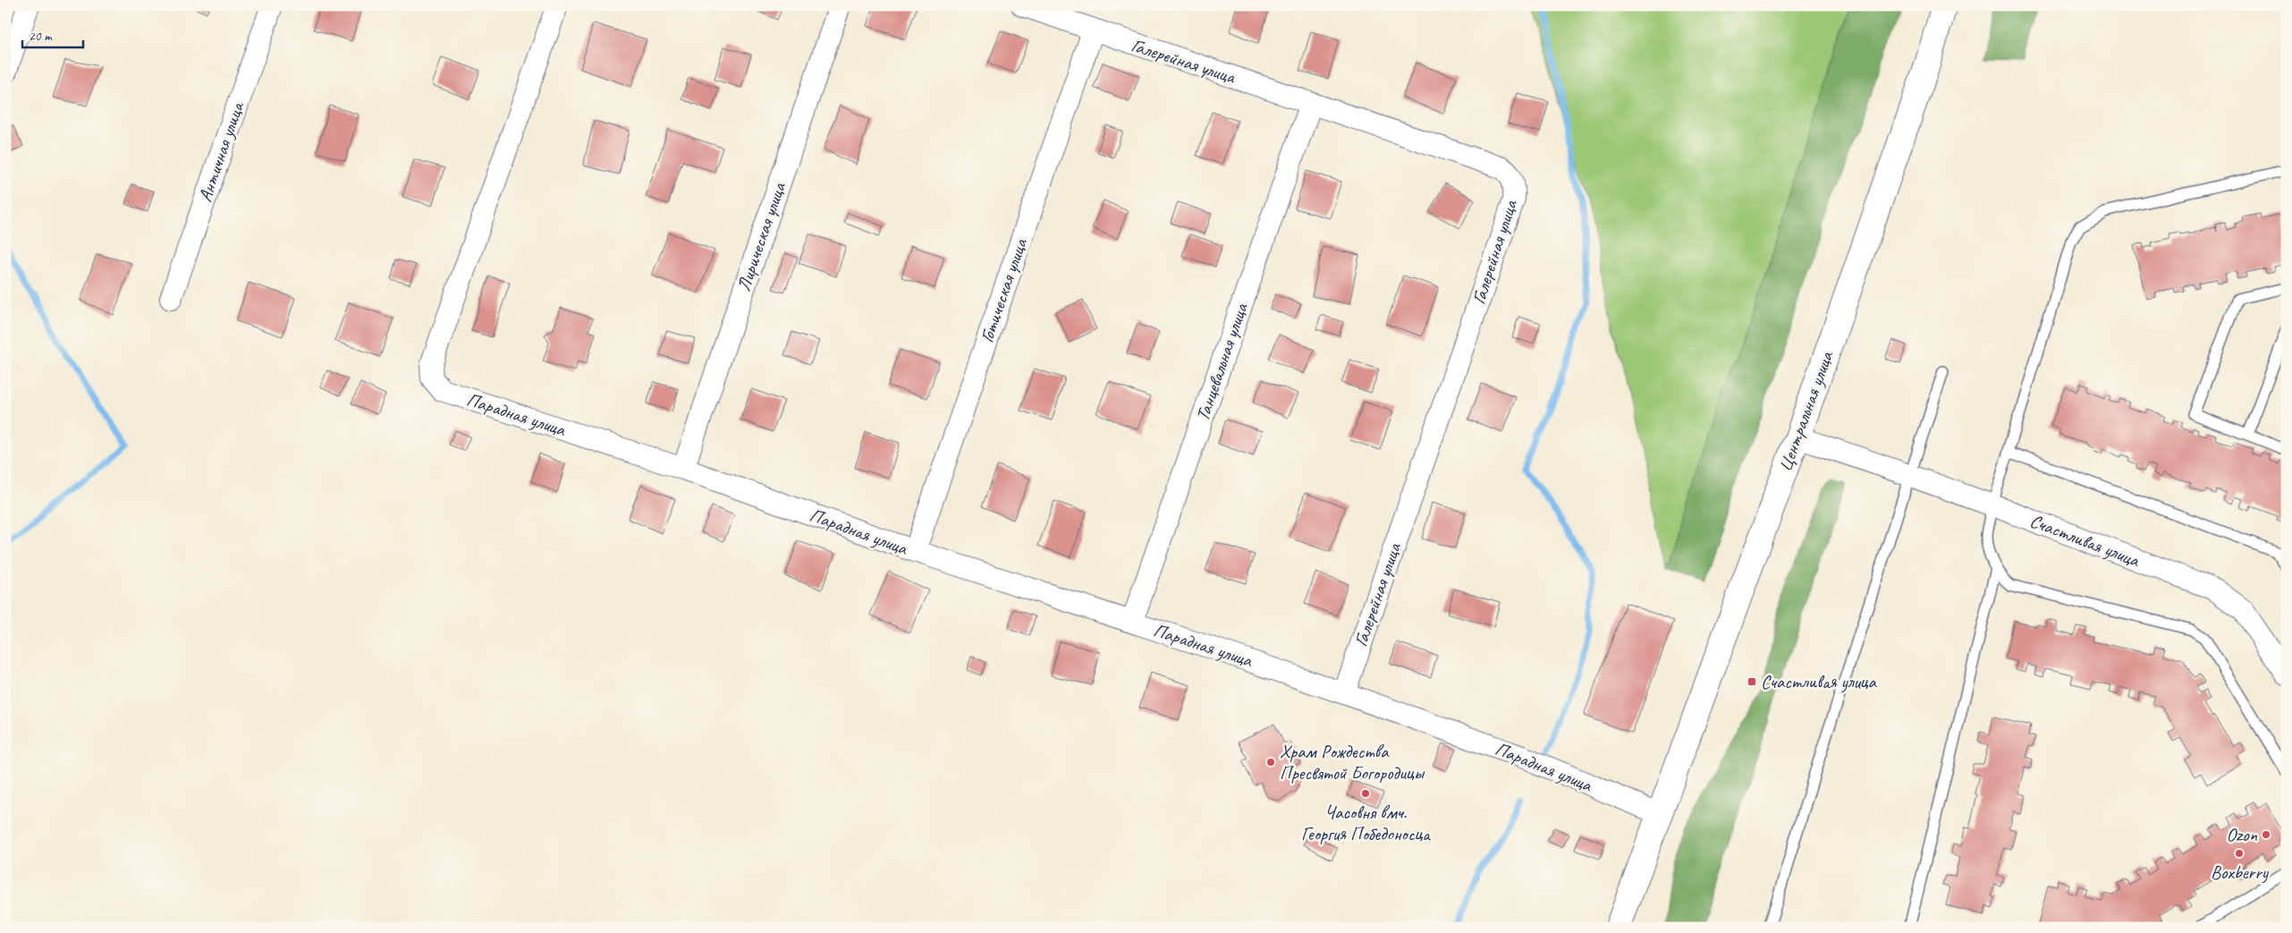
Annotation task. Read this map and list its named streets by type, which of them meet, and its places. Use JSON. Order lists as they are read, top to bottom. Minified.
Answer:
{"streets":{"main road":["Центральная улица"],"street":["Галерейная улица","Античная улица","Лирическая улица","Готическая улица","Танцевальная улица","Парадная улица","Счастливая улица"]},"crossings":[["Галерейная улица","Готическая улица"],["Галерейная улица","Танцевальная улица"],["Галерейная улица","Парадная улица"],["Лирическая улица","Парадная улица"],["Готическая улица","Парадная улица"],["Танцевальная улица","Парадная улица"],["Центральная улица","Парадная улица"],["Центральная улица","Счастливая улица"]],"places":{"transit":["Счастливая улица"],"other":["Храм Рождества Пресвятой Богородицы","Часовня вмч. Георгия Победоносца","Ozon","Boxberry"]},"scale_bar":"20 m"}
